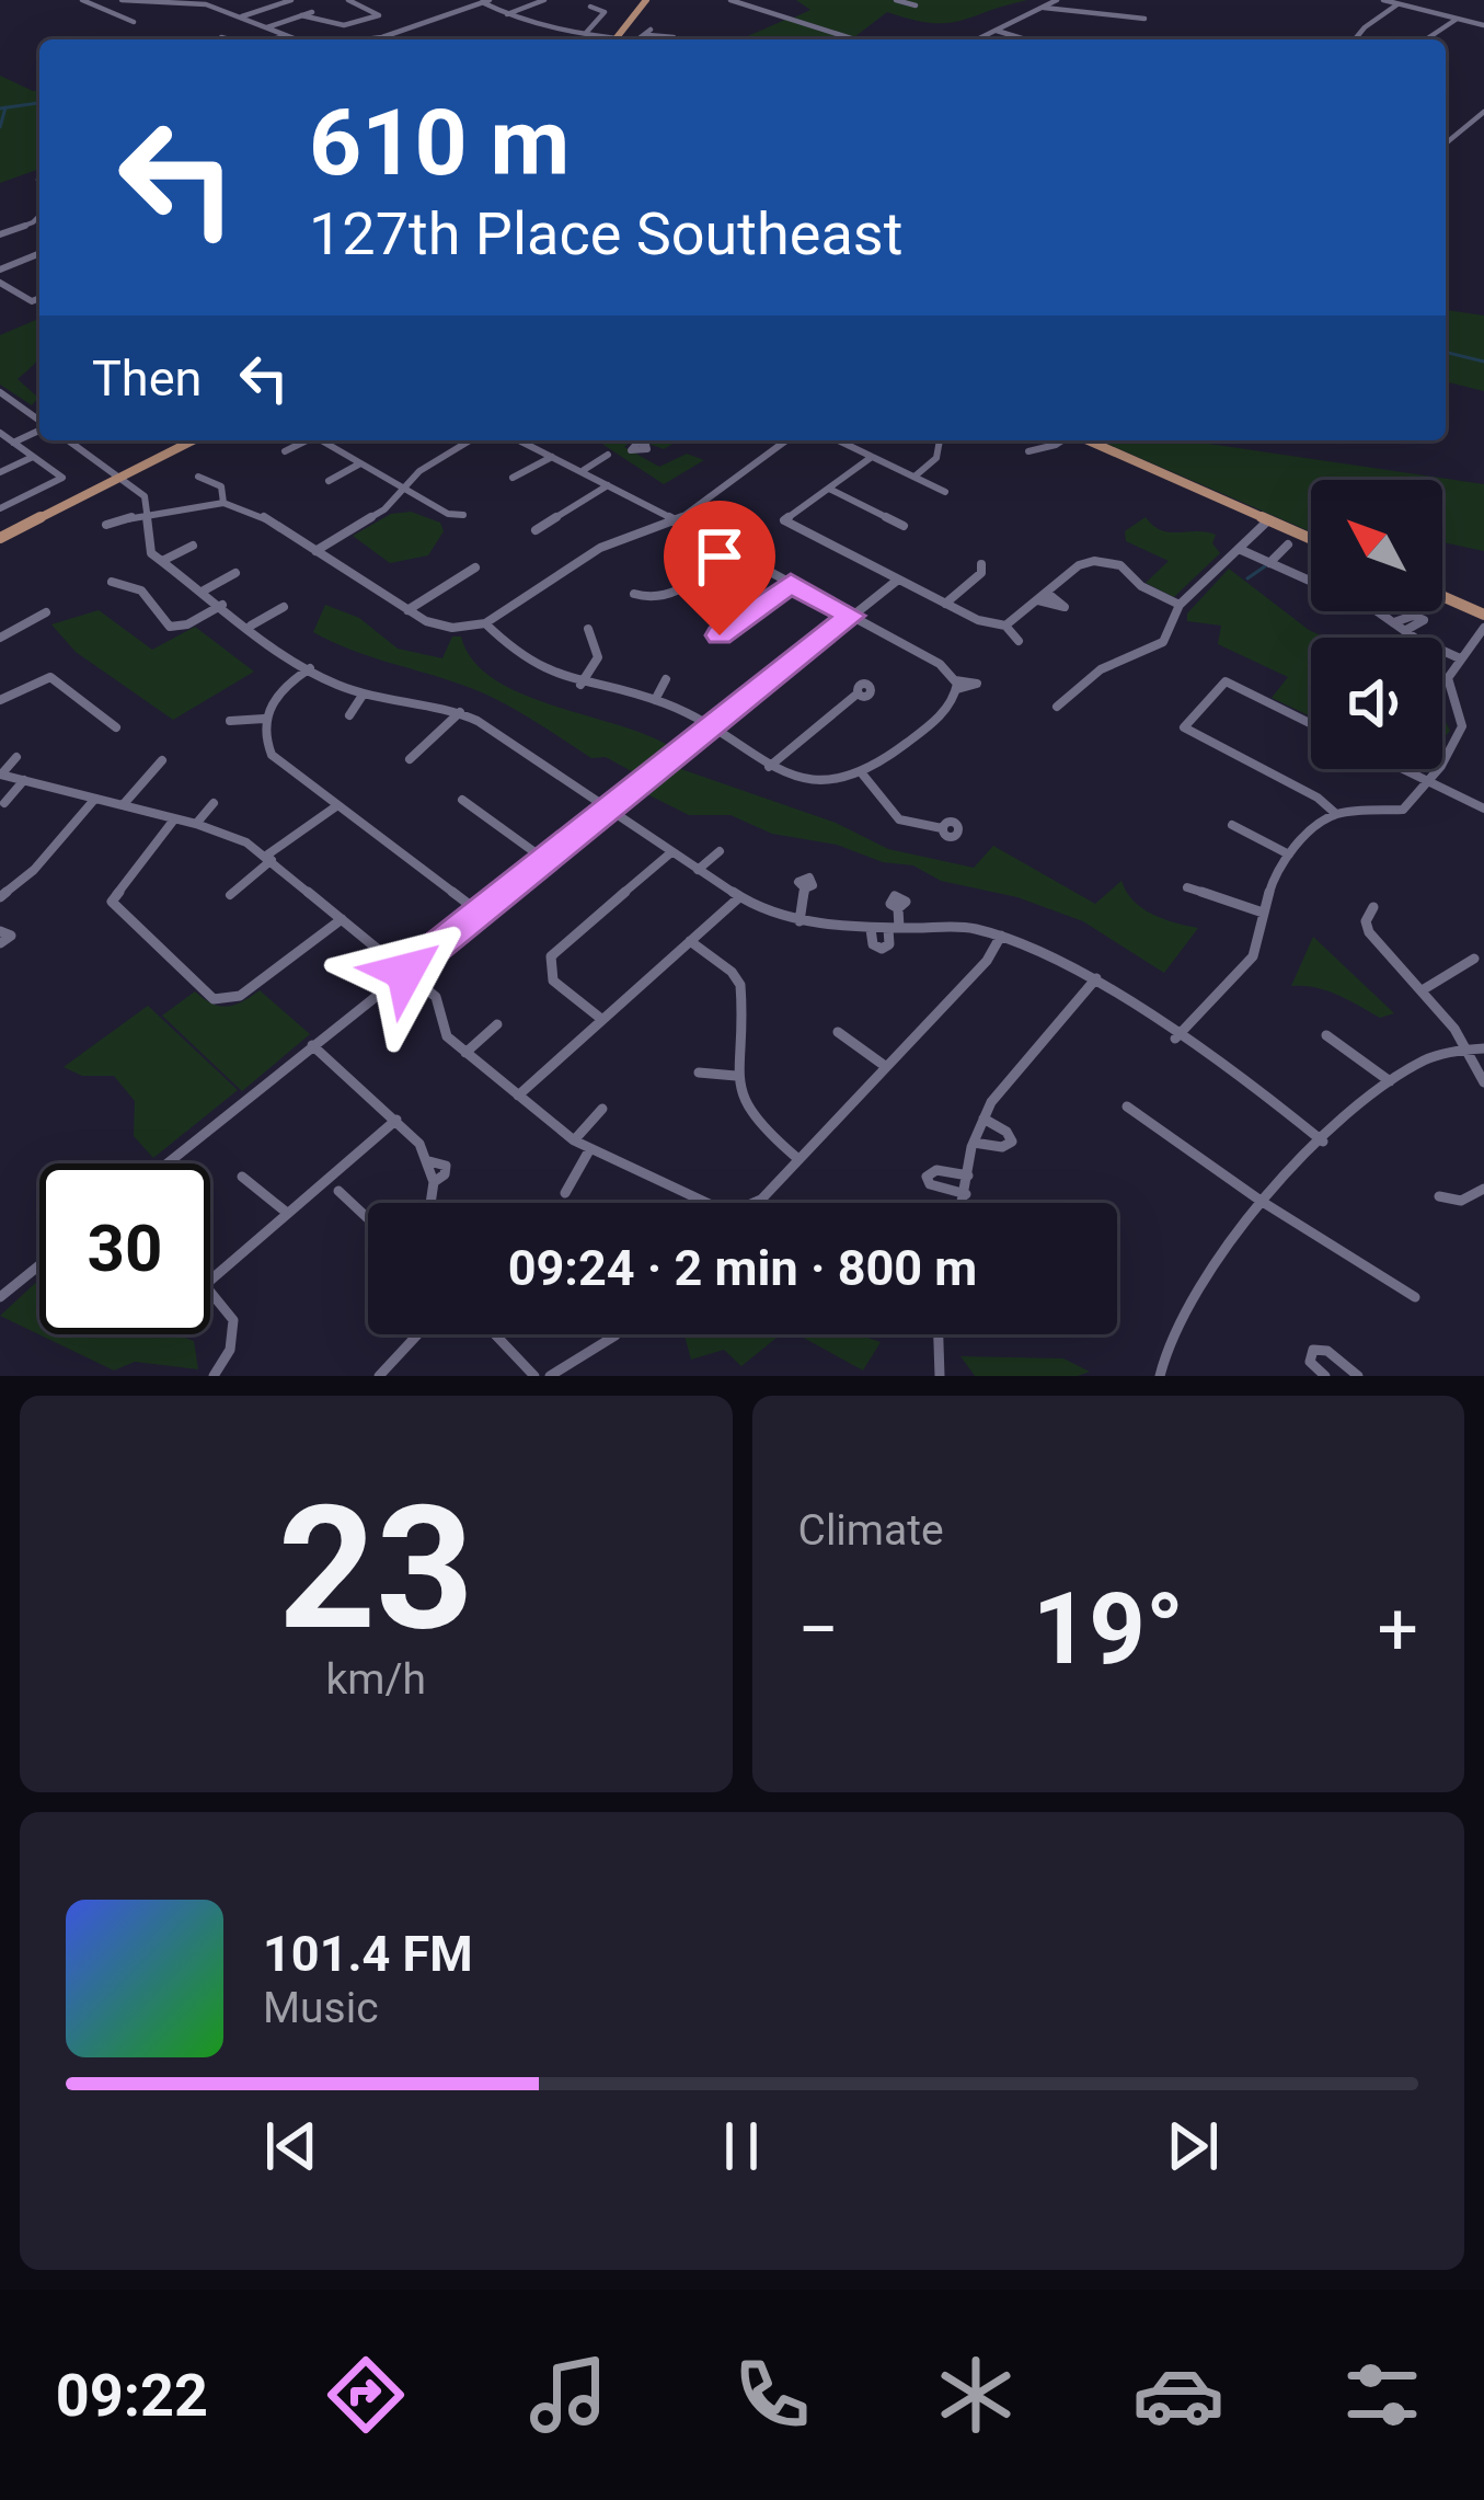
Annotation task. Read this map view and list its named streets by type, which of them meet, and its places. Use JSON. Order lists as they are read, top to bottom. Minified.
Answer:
{"north":"top left","page":{"turn":["610 m","127th Place Southeast"],"then":"Then","limit":"30","trip":"09:24 · 2 min · 800 m","tile":[["23","km/h"],"Climate"],"heat":["−","19°","+"],"song":["101.4 FM","Music"],"tabs":"09:22"}}
